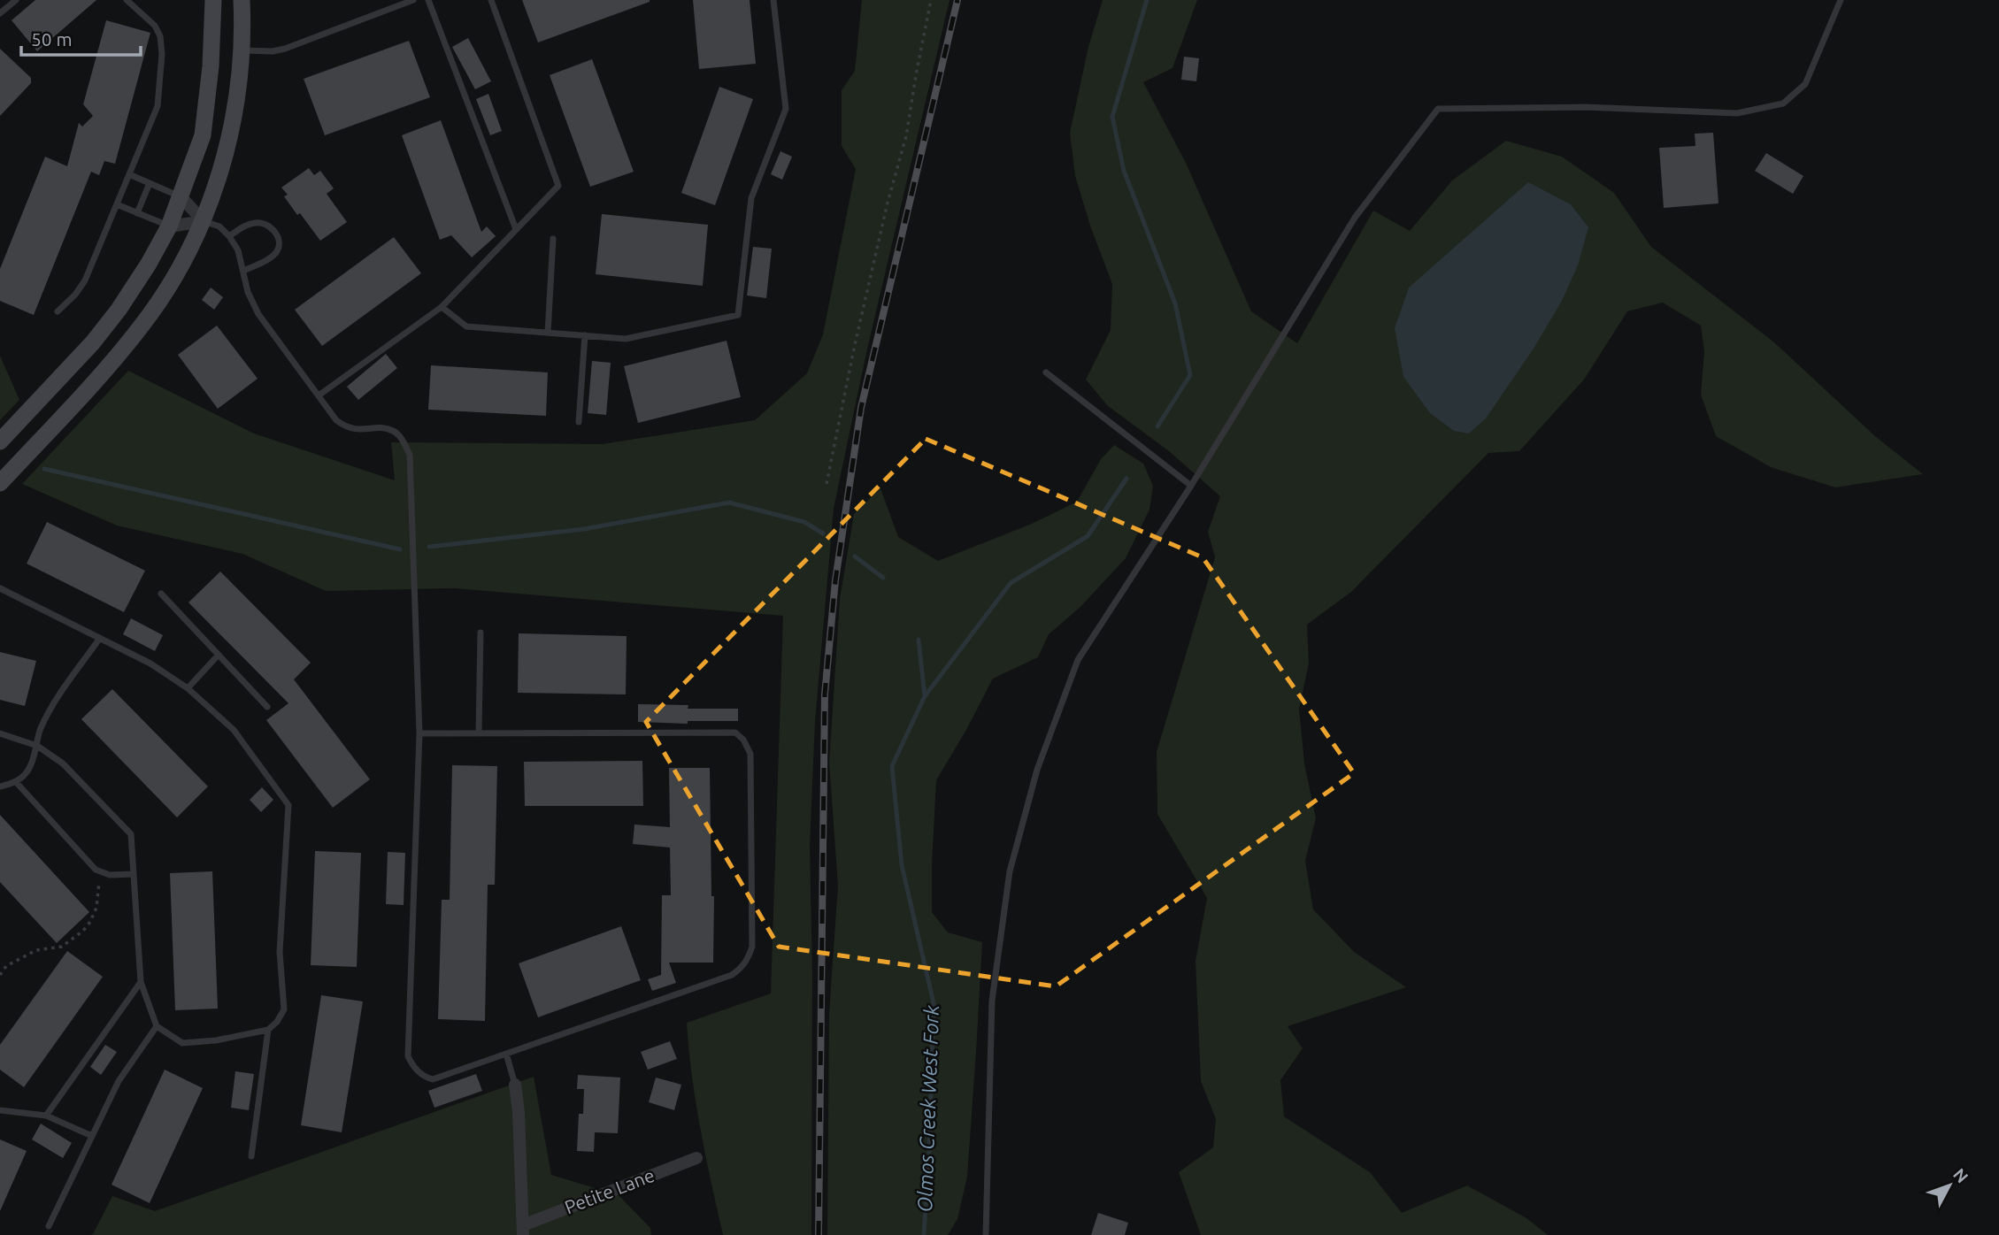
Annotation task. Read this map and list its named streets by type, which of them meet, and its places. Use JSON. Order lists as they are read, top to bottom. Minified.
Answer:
{"streets":{"street":["Petite Lane"]},"water":["Olmos Creek West Fork"],"scale_bar":"50 m","north":"top right"}
